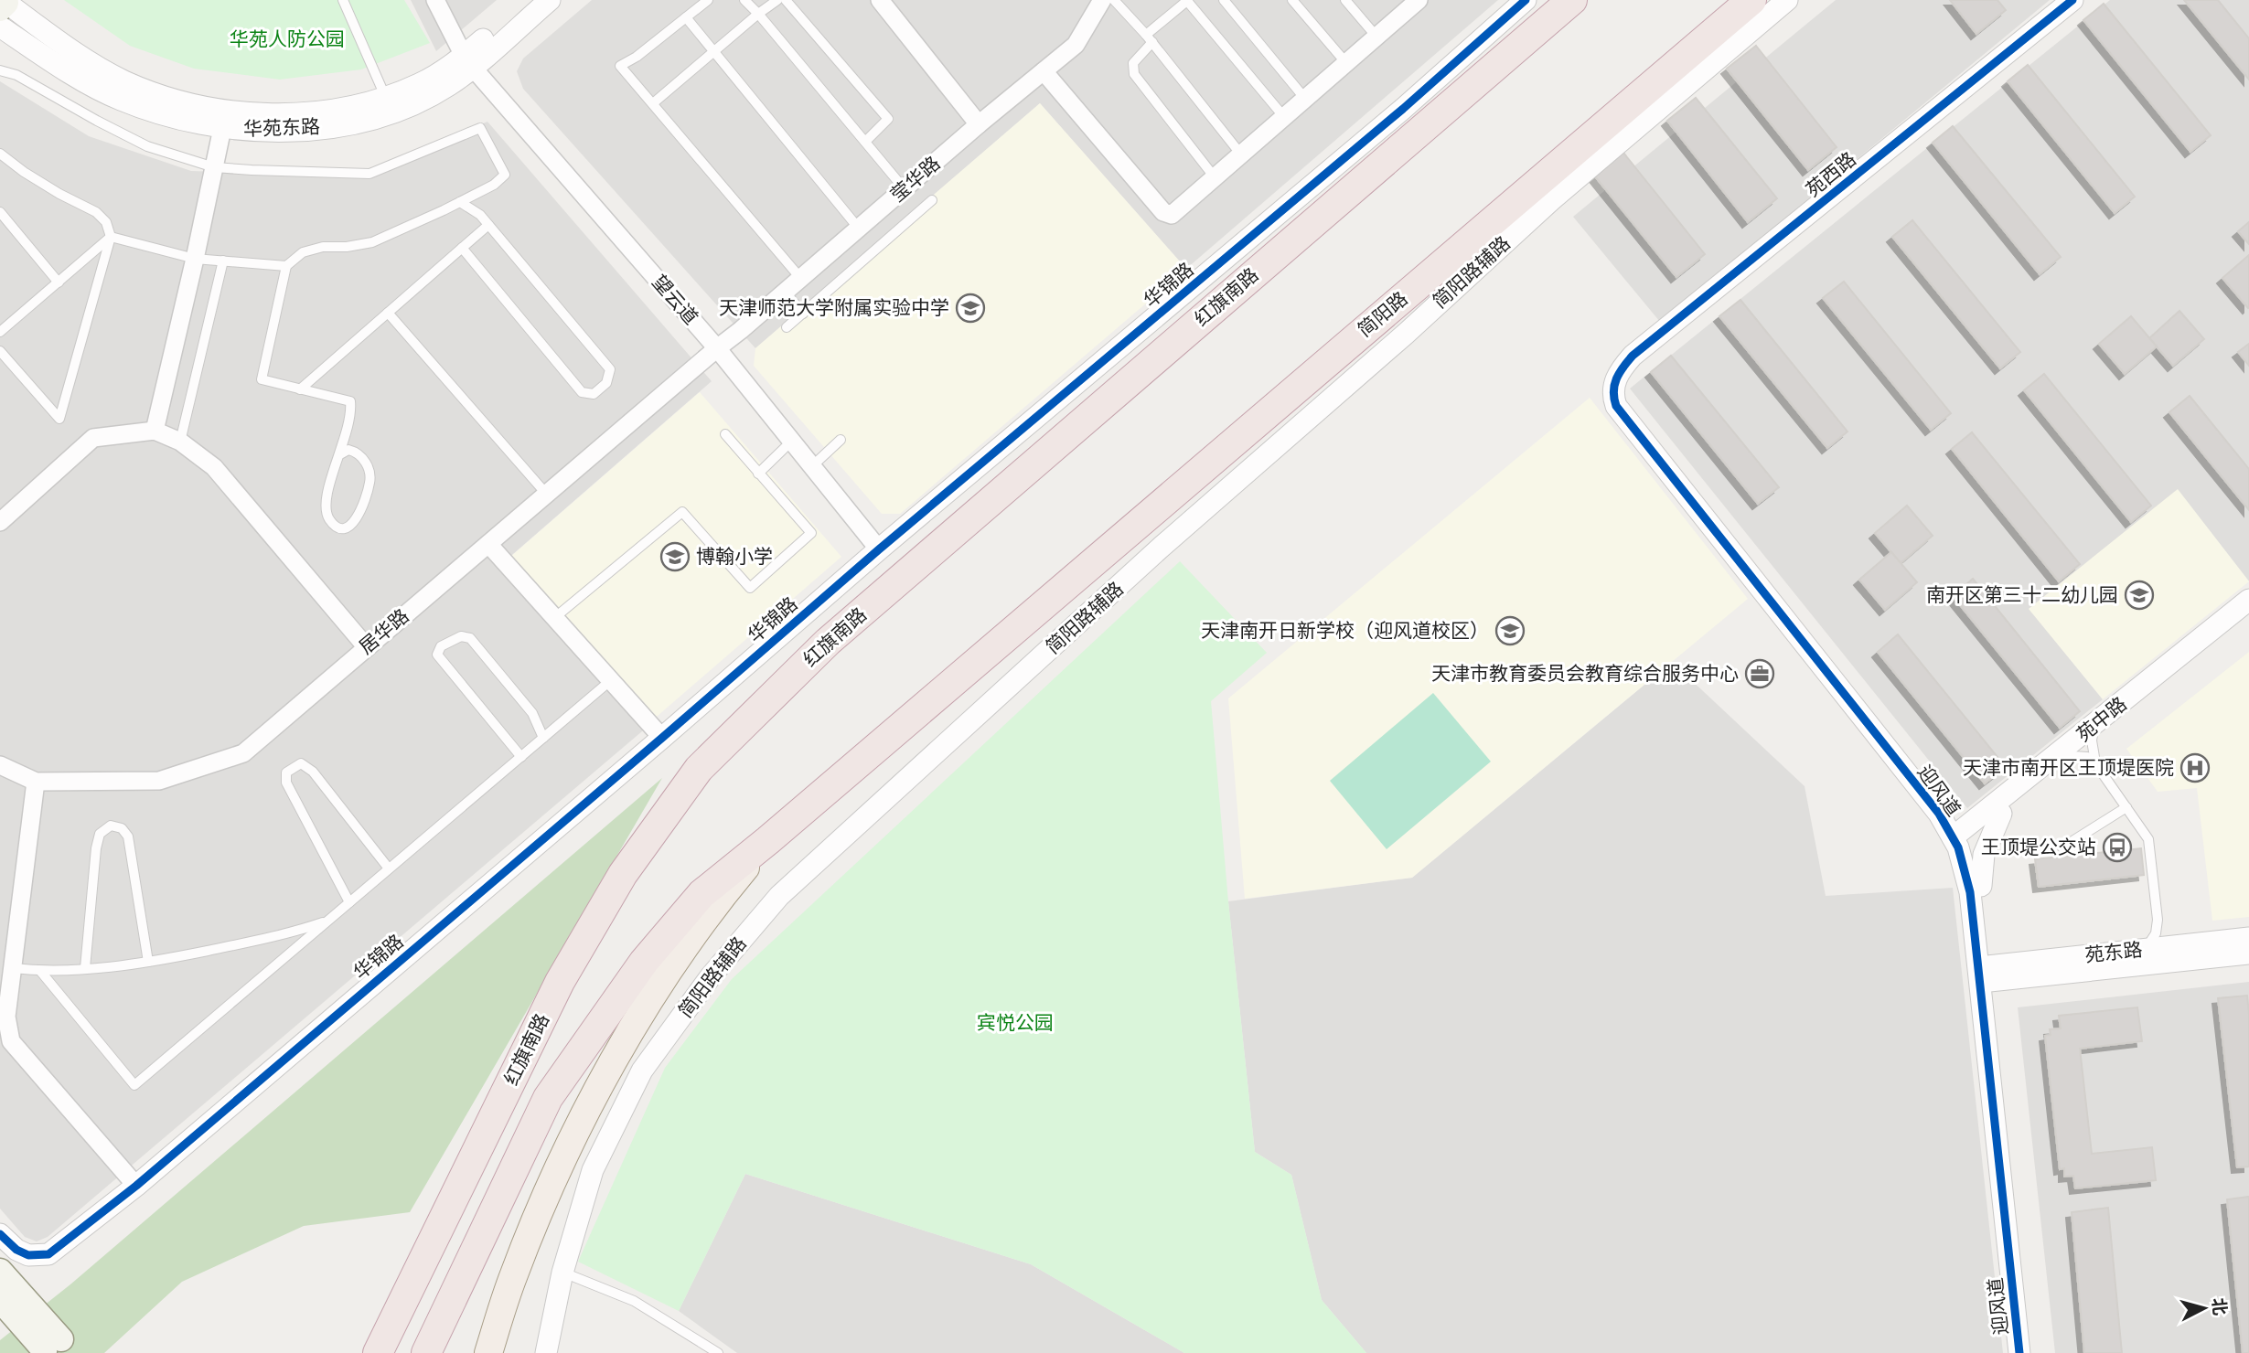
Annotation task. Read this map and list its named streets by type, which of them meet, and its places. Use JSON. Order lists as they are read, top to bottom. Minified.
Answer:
{"streets":{"highway":["红旗南路","简阳路"],"street":["华苑东路","苑西路","莹华路","简阳路辅路","华锦路","望云道","居华路","苑中路","迎风道","苑东路"]},"crossings":[["华苑东路","望云道"],["苑西路","迎风道"],["莹华路","望云道"],["莹华路","居华路"],["华锦路","望云道"],["红旗南路","简阳路"],["望云道","居华路"],["苑中路","迎风道"],["迎风道","苑东路"]],"parks":["华苑人防公园","宾悦公园"],"places":{"school or university":["天津师范大学附属实验中学","博翰小学","南开区第三十二幼儿园","天津南开日新学校（迎风道校区）"],"office":["天津市教育委员会教育综合服务中心"],"hospital":["天津市南开区王顶堤医院"],"bus stop":["王顶堤公交站"]},"north":"right"}
